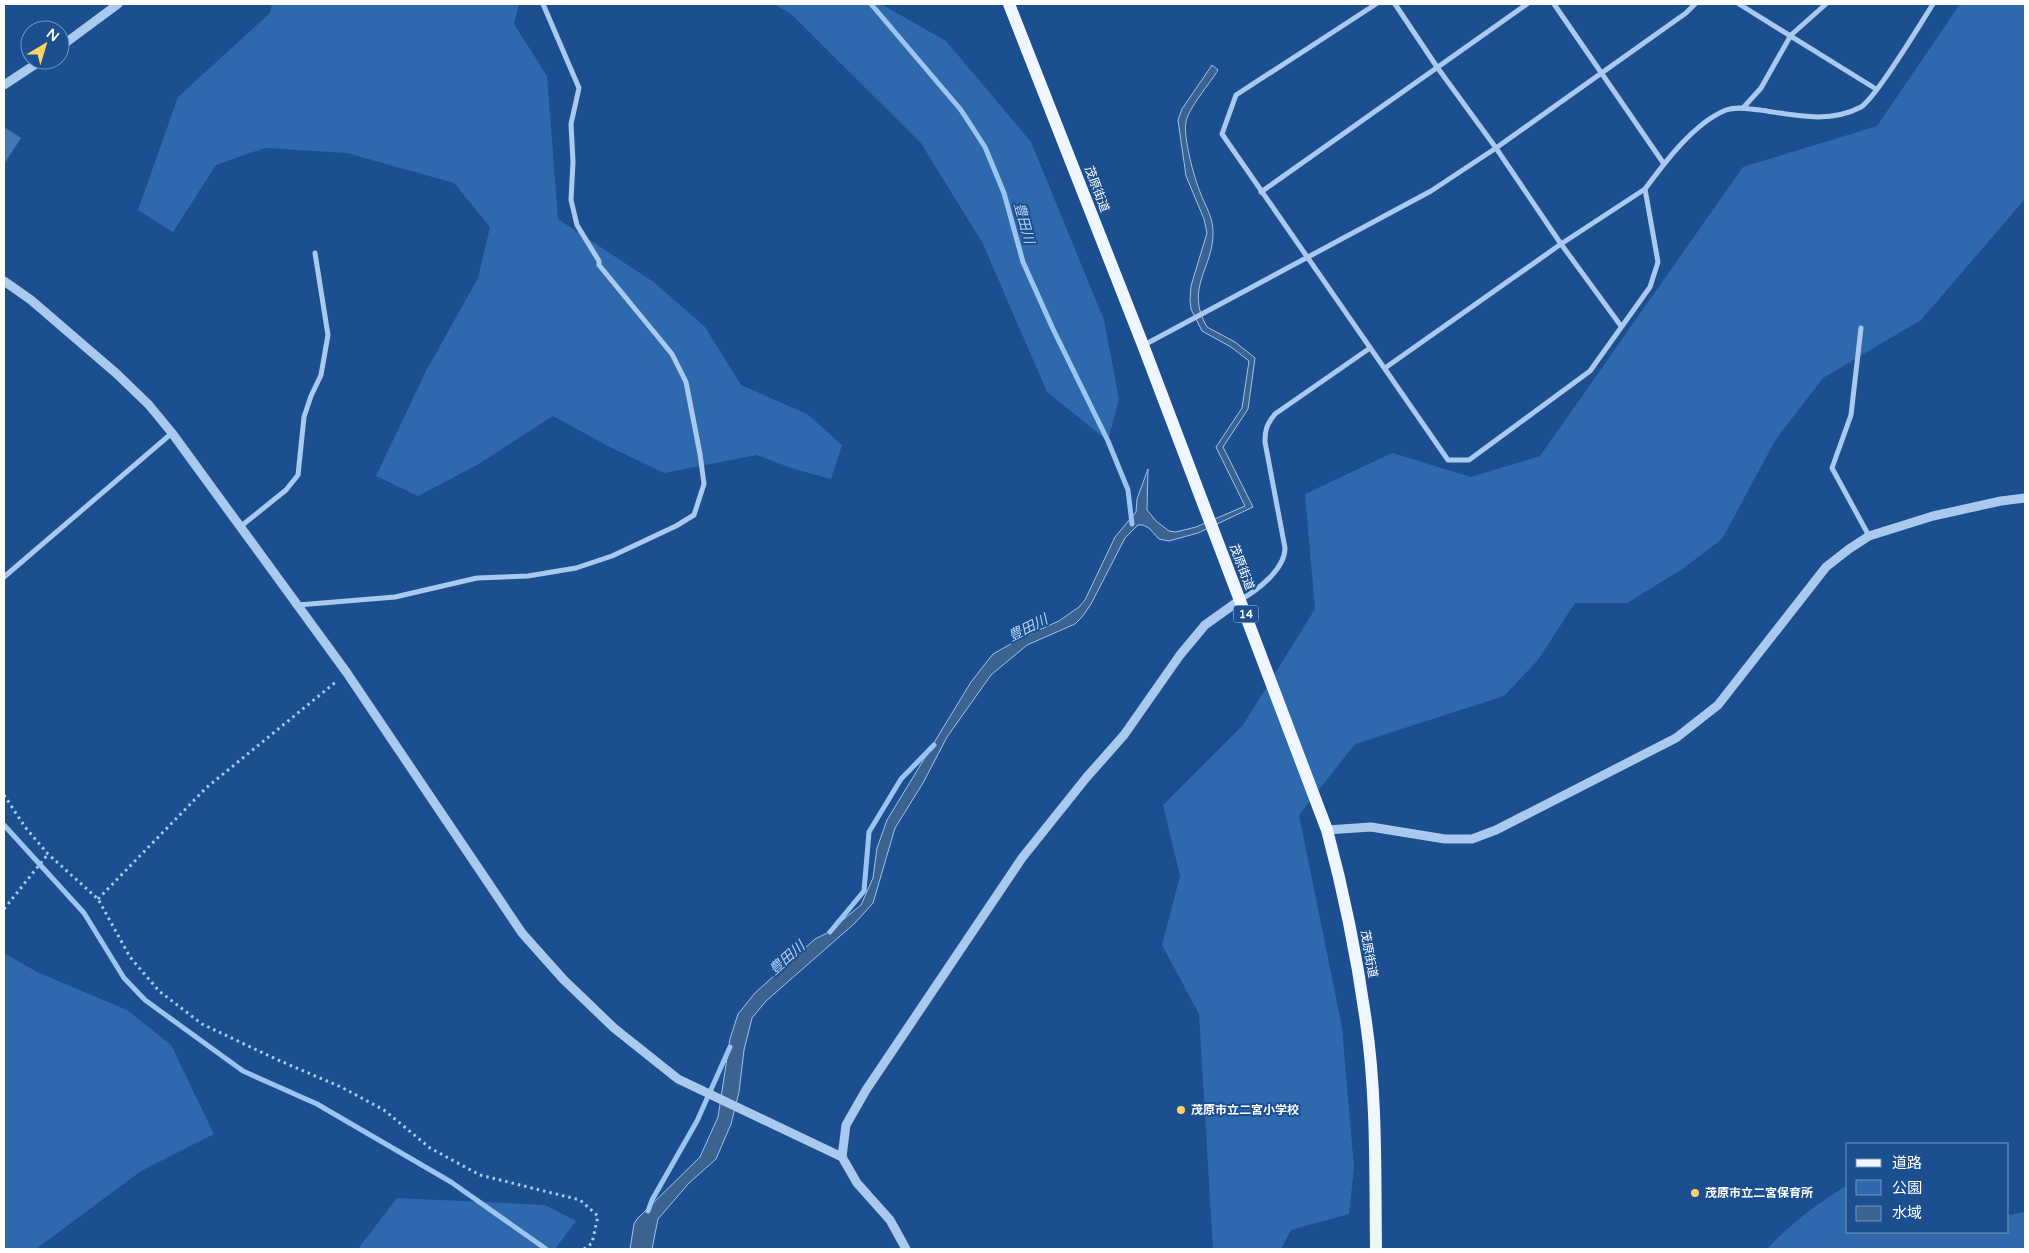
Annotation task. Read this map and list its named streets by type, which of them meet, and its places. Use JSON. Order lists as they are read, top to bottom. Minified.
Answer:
{"streets":{"main road":["茂原街道","14"]},"water":["豊田川"],"places":["茂原市立二宮小学校","茂原市立二宮保育所"],"legend":["道路","公園","水域"],"north":"top right"}
